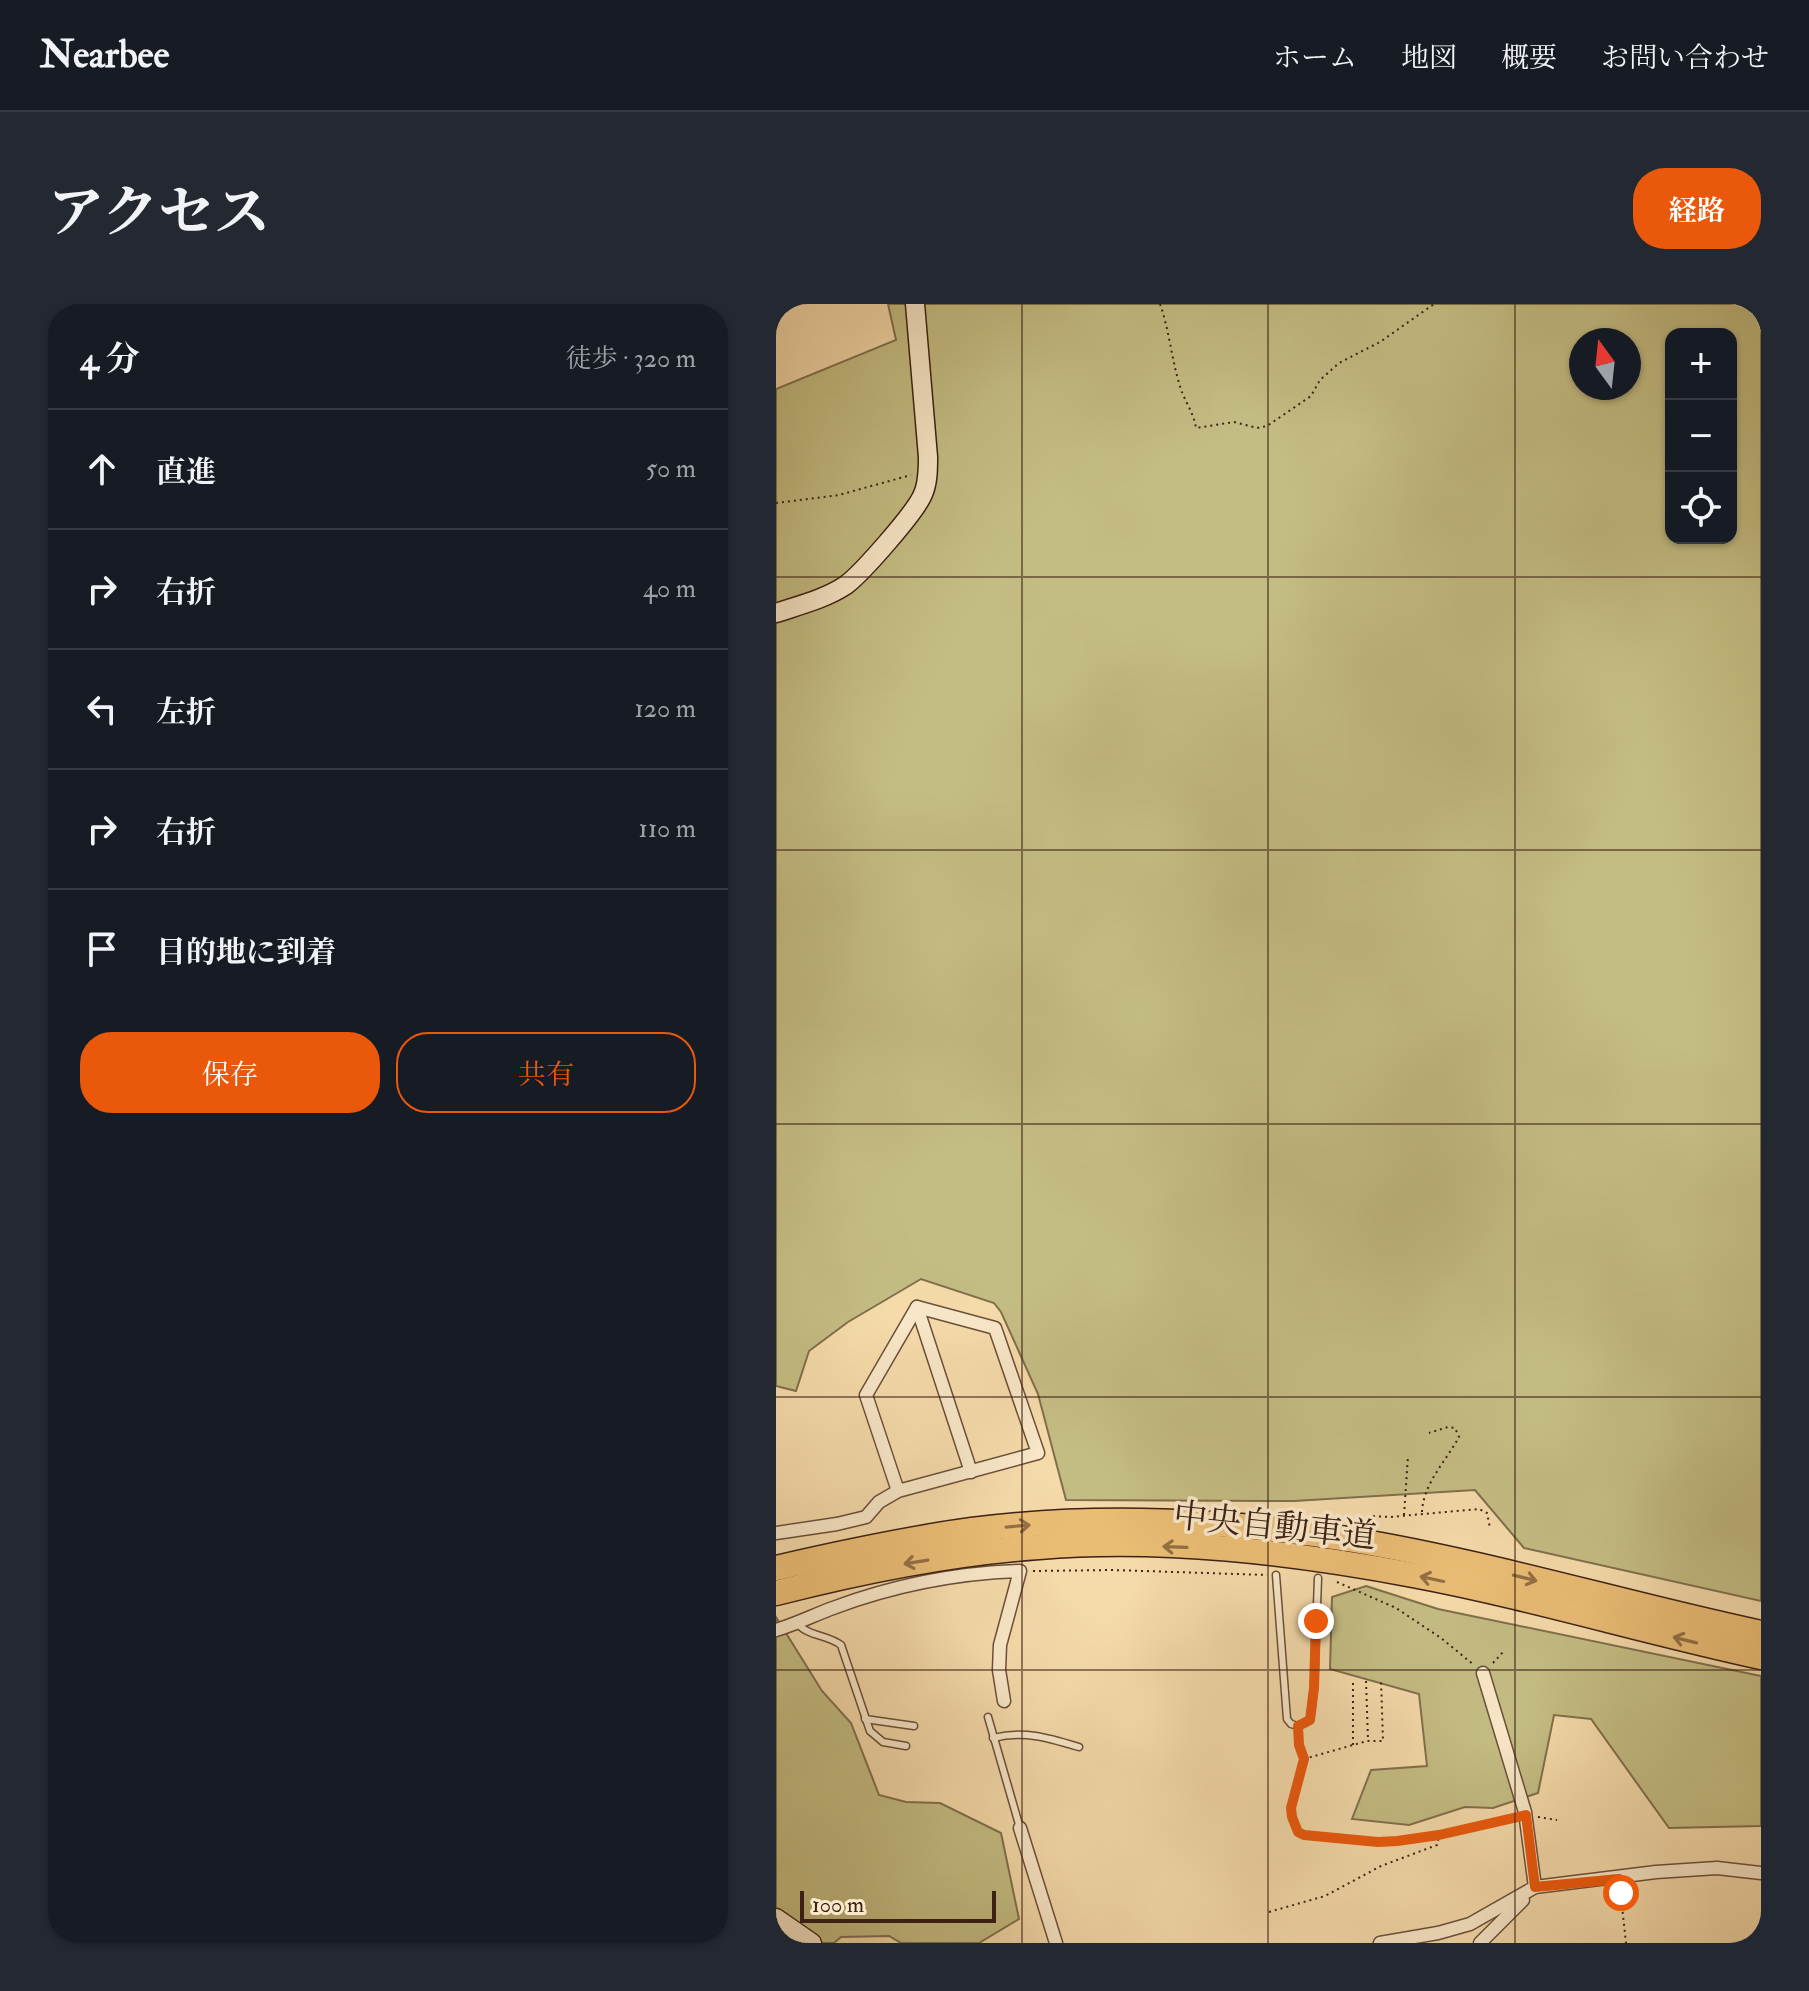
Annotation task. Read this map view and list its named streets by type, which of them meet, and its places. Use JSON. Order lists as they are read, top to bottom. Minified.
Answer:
{"streets":{"highway":["中央自動車道"]},"scale_bar":"100 m","north":"top","page":{"header":"Nearbee","nav":["ホーム","地図","概要","お問い合わせ"],"title":"アクセス","buttons":["経路",["保存","共有"]],"heading":["4 分","徒歩 · 320 m"],"map_buttons":["+","−"],"list":[["直進","50 m"],["右折","40 m"],["左折","120 m"],["右折","110 m"],"目的地に到着"],"scale":"100 m"}}
